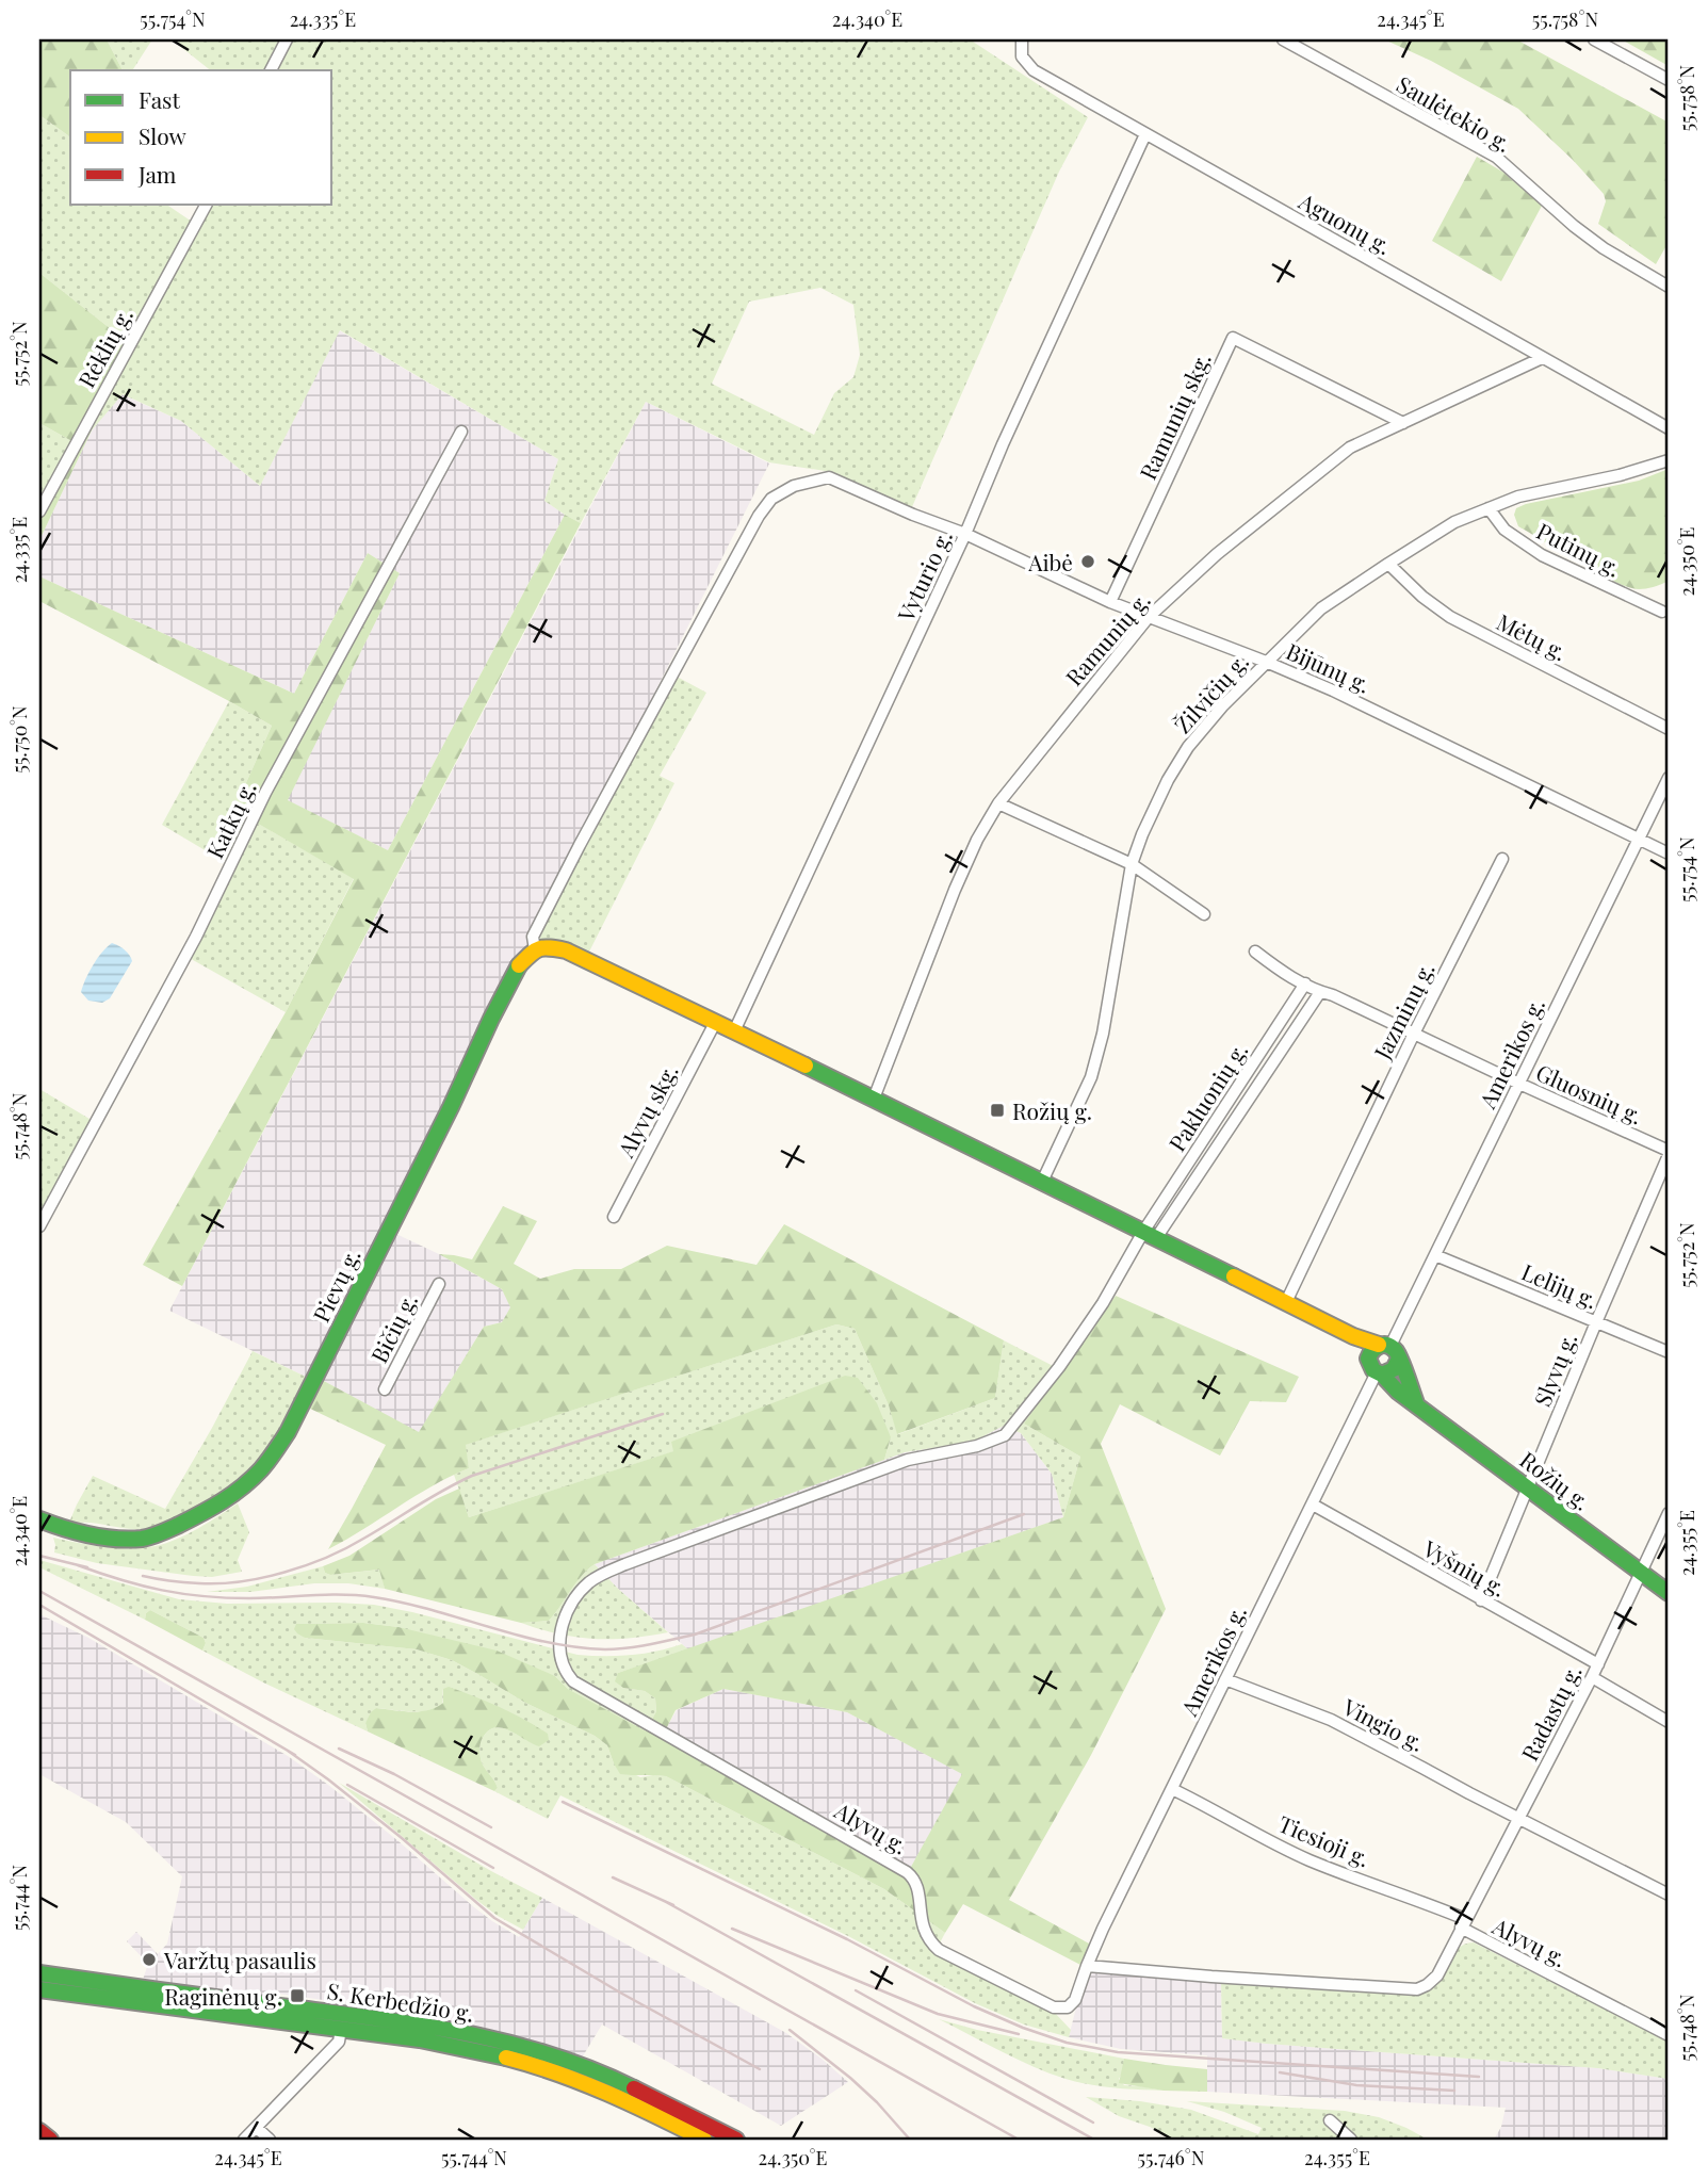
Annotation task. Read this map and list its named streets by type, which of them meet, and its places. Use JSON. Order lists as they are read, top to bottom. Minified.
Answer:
{"streets":{"street":["Saulėtekio g.","Aguonų g.","Rėklių g.","Ramunių skg.","Putinų g.","Vyturio g.","Mėtų g.","Ramunių g.","Bijūnų g.","Žilvičių g.","Katkų g.","Jazminų g.","Amerikos g.","Gluosnių g.","Pakluonių g.","Alyvų skg.","Pievų g.","Lelijų g.","Bičių g.","Slyvų g.","Rožių g.","Vyšnių g.","Radastų g.","Vingio g.","Alyvų g.","Tiesioji g.","S. Kerbedžio g."]},"crossings":[["Aguonų g.","Vyturio g."],["Aguonų g.","Ramunių g."],["Ramunių skg.","Ramunių g."],["Ramunių skg.","Bijūnų g."],["Putinų g.","Žilvičių g."],["Vyturio g.","Bijūnų g."],["Vyturio g.","Rožių g."],["Mėtų g.","Žilvičių g."],["Ramunių g.","Bijūnų g."],["Ramunių g.","Rožių g."],["Bijūnų g.","Žilvičių g."],["Bijūnų g.","Amerikos g."],["Bijūnų g.","Pievų g."],["Bijūnų g.","Rožių g."],["Žilvičių g.","Rožių g."],["Jazminų g.","Gluosnių g."],["Jazminų g.","Rožių g."],["Amerikos g.","Gluosnių g."],["Amerikos g.","Lelijų g."],["Amerikos g.","Rožių g."],["Amerikos g.","Vyšnių g."],["Amerikos g.","Vingio g."],["Amerikos g.","Alyvų g."],["Amerikos g.","Tiesioji g."],["Gluosnių g.","Pakluonių g."],["Gluosnių g.","Slyvų g."],["Pakluonių g.","Rožių g."],["Pakluonių g.","Alyvų g."],["Alyvų skg.","Rožių g."],["Pievų g.","Rožių g."],["Lelijų g.","Slyvų g."],["Slyvų g.","Rožių g."],["Slyvų g.","Vyšnių g."],["Rožių g.","Radastų g."],["Rožių g.","Alyvų g."],["Vyšnių g.","Radastų g."],["Radastų g.","Vingio g."],["Radastų g.","Alyvų g."],["Radastų g.","Tiesioji g."],["Alyvų g.","Tiesioji g."]],"places":{"other":["Aibė","Varžtų pasaulis"],"transit":["Rožių g.","Raginėnų g."]},"legend":["Fast","Slow","Jam"],"coordinates":["55.754°N","24.335°E","24.340°E","24.345°E","55.758°N","55.752°N","24.350°E","55.750°N","55.748°N","24.355°E","55.744°N","55.746°N"]}
